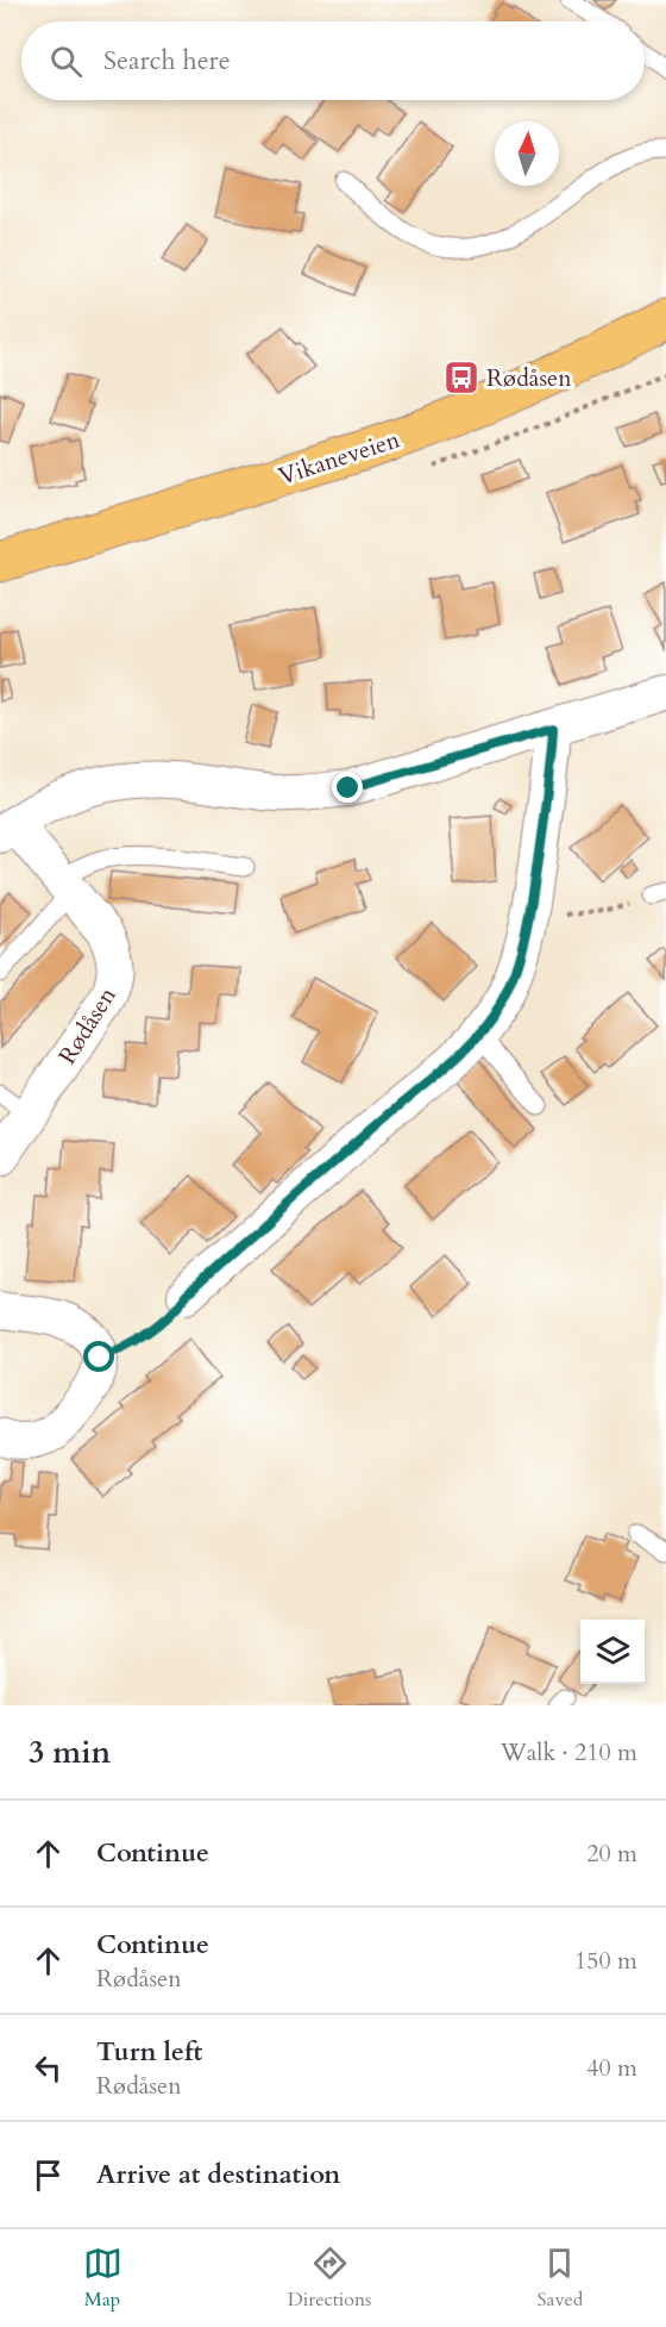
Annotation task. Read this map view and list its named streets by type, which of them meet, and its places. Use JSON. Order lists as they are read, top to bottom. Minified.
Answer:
{"streets":{"main road":["Vikaneveien"],"street":["Rødåsen"]},"places":{"bus stop":["Rødåsen"]},"north":"top","page":{"search":"Search here","heading":["3 min","Walk · 210 m"],"list":[["Continue","20 m"],["Continue","Rødåsen","150 m"],["Turn left","Rødåsen","40 m"],"Arrive at destination"],"nav":["Map","Directions","Saved"]}}
